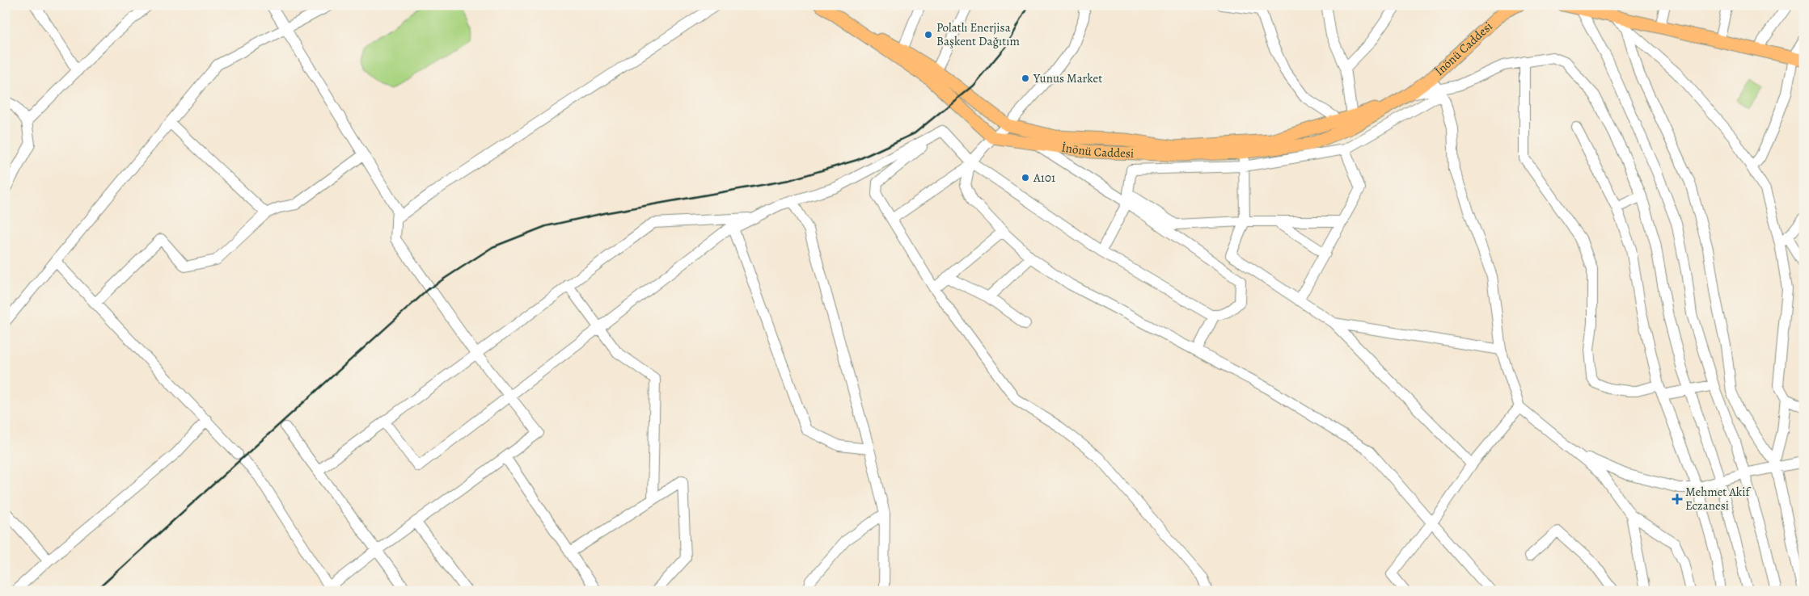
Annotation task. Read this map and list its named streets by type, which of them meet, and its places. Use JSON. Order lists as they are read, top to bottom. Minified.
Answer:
{"streets":{"main road":["İnönü Caddesi"]},"places":{"other":["Polatlı Enerjisa Başkent Dağıtım","Yunus Market","A101"],"health":["Mehmet Akif Eczanesi"]}}
